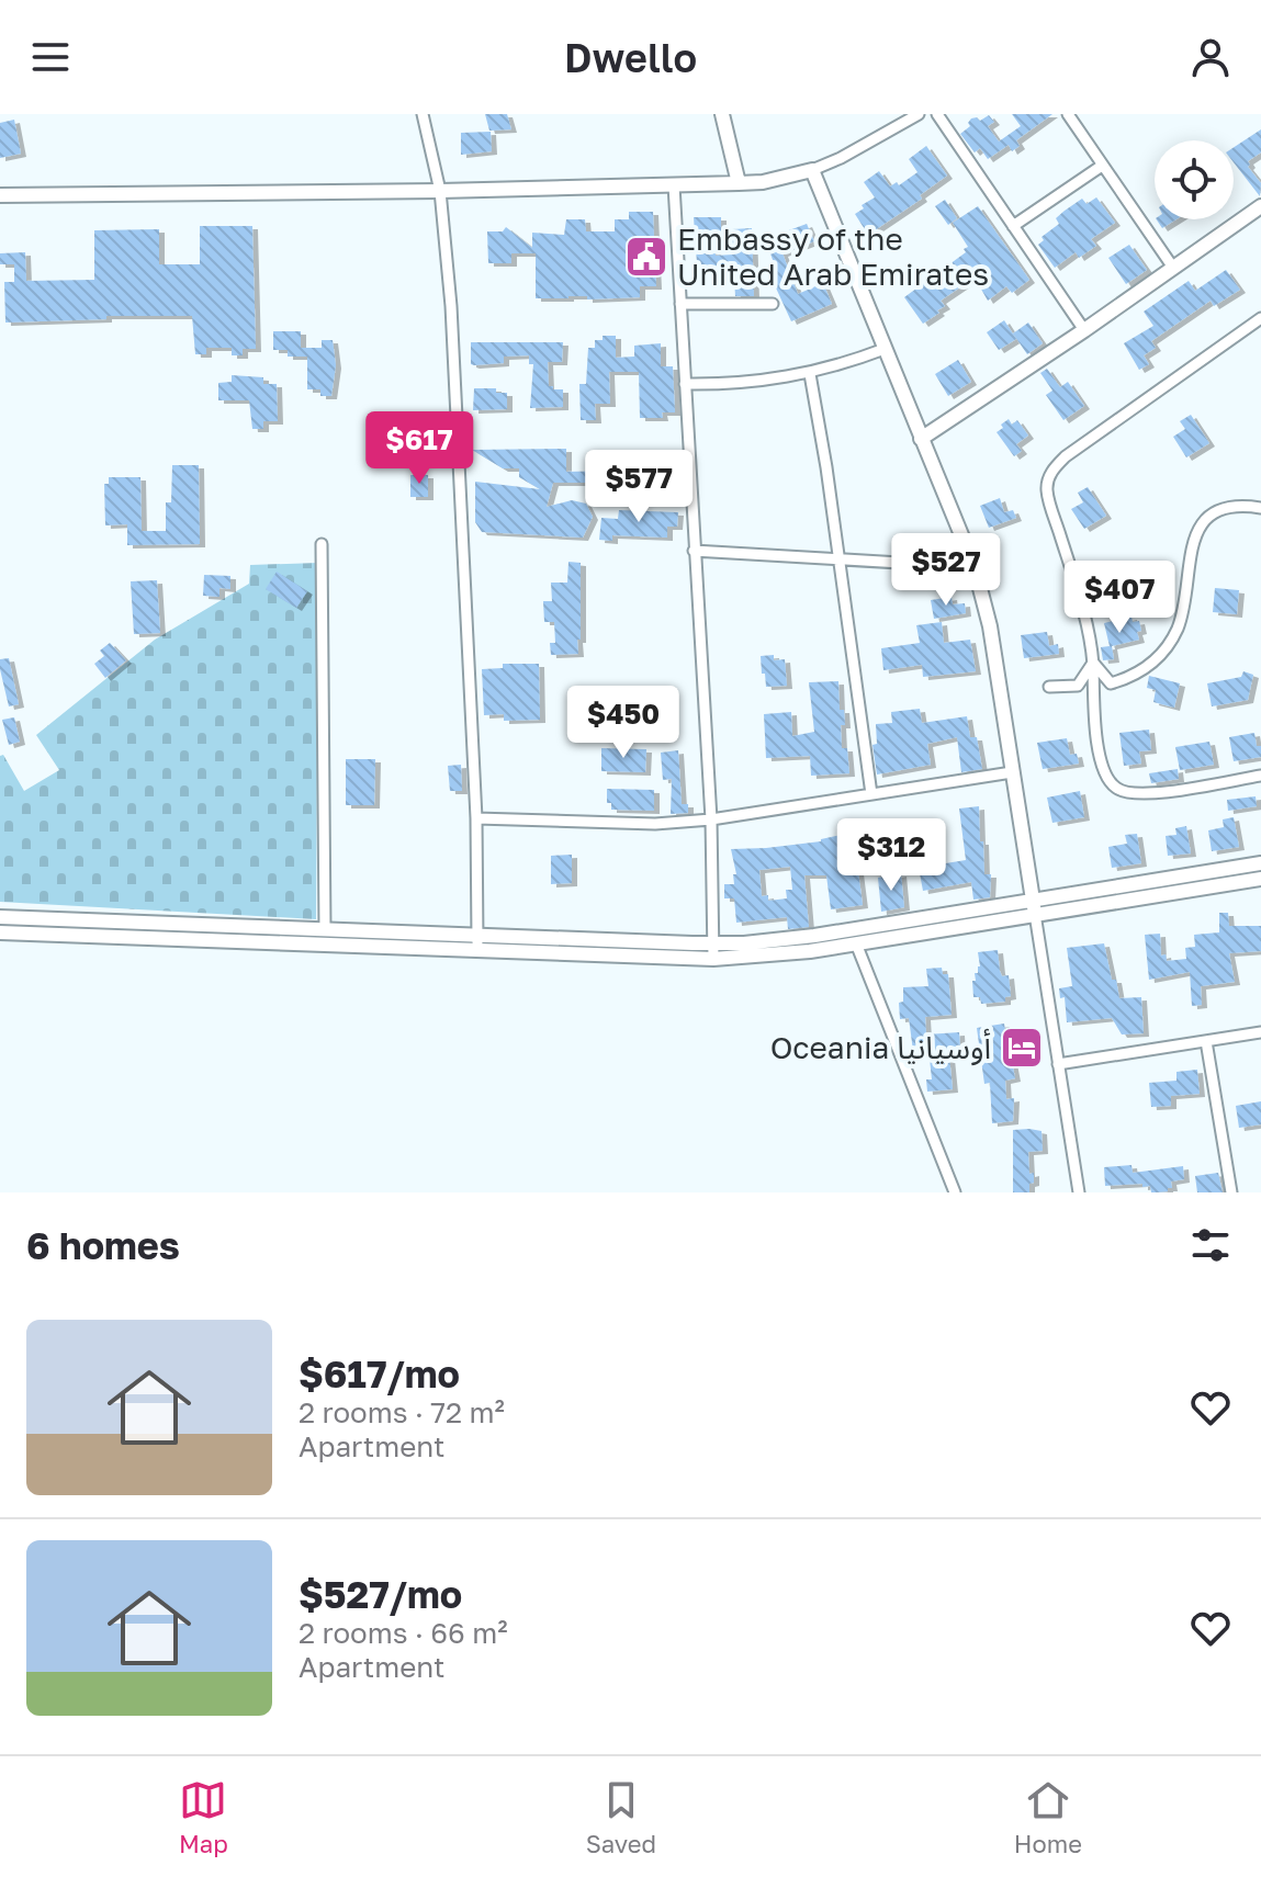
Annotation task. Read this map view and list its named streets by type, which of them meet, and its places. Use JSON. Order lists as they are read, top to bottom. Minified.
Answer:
{"places":{"public building":["Embassy of the United Arab Emirates"],"hotel":["Oceania أوسيانيا"]},"page":{"header":"Dwello","price":["$617","$577","$527","$407","$450","$312"],"heading":"6 homes","list":[{"name":"$617/mo","note":"2 rooms · 72 m² · Apartment"},{"name":"$527/mo","note":"2 rooms · 66 m² · Apartment"}],"tabs":["Map","Saved","Home"]}}
